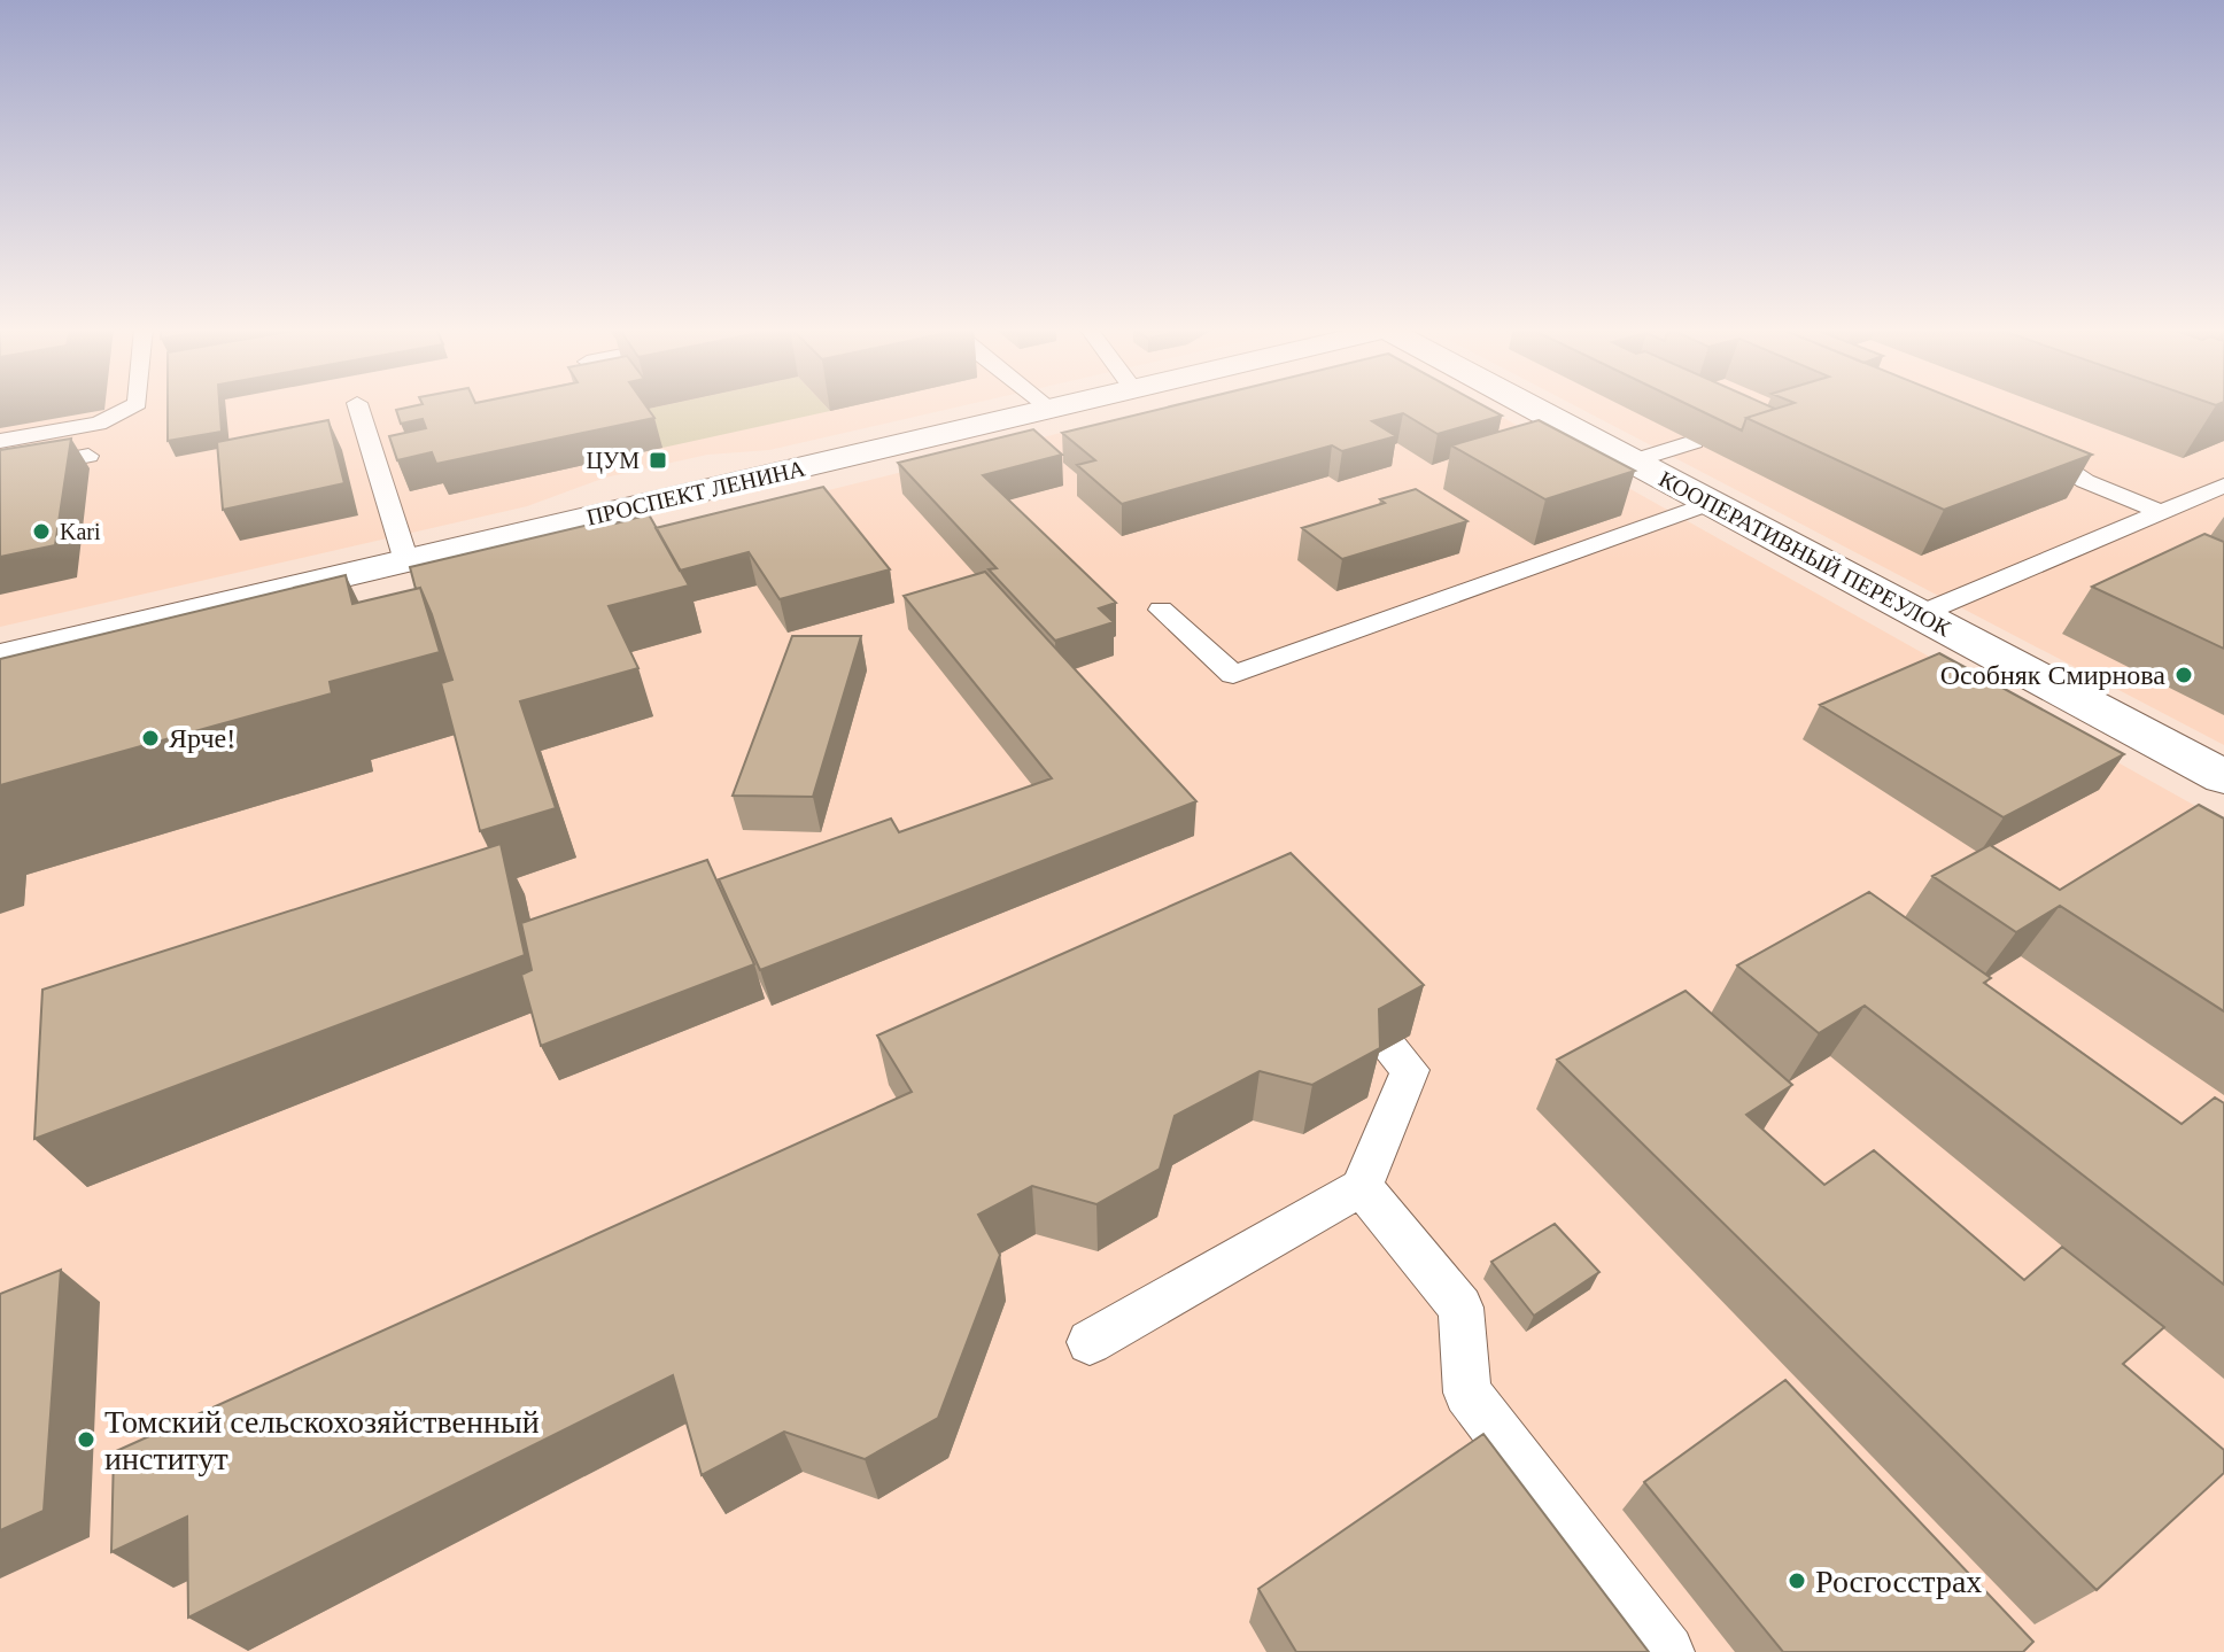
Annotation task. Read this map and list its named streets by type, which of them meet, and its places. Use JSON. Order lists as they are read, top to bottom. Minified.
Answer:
{"streets":{"main road":["ПРОСПЕКТ ЛЕНИНА","КООПЕРАТИВНЫЙ ПЕРЕУЛОК"]},"places":{"transit":["ЦУМ"],"other":["Kari","Особняк Смирнова","Ярче!","Томский сельскохозяйственный институт","Росгосстрах"]}}
